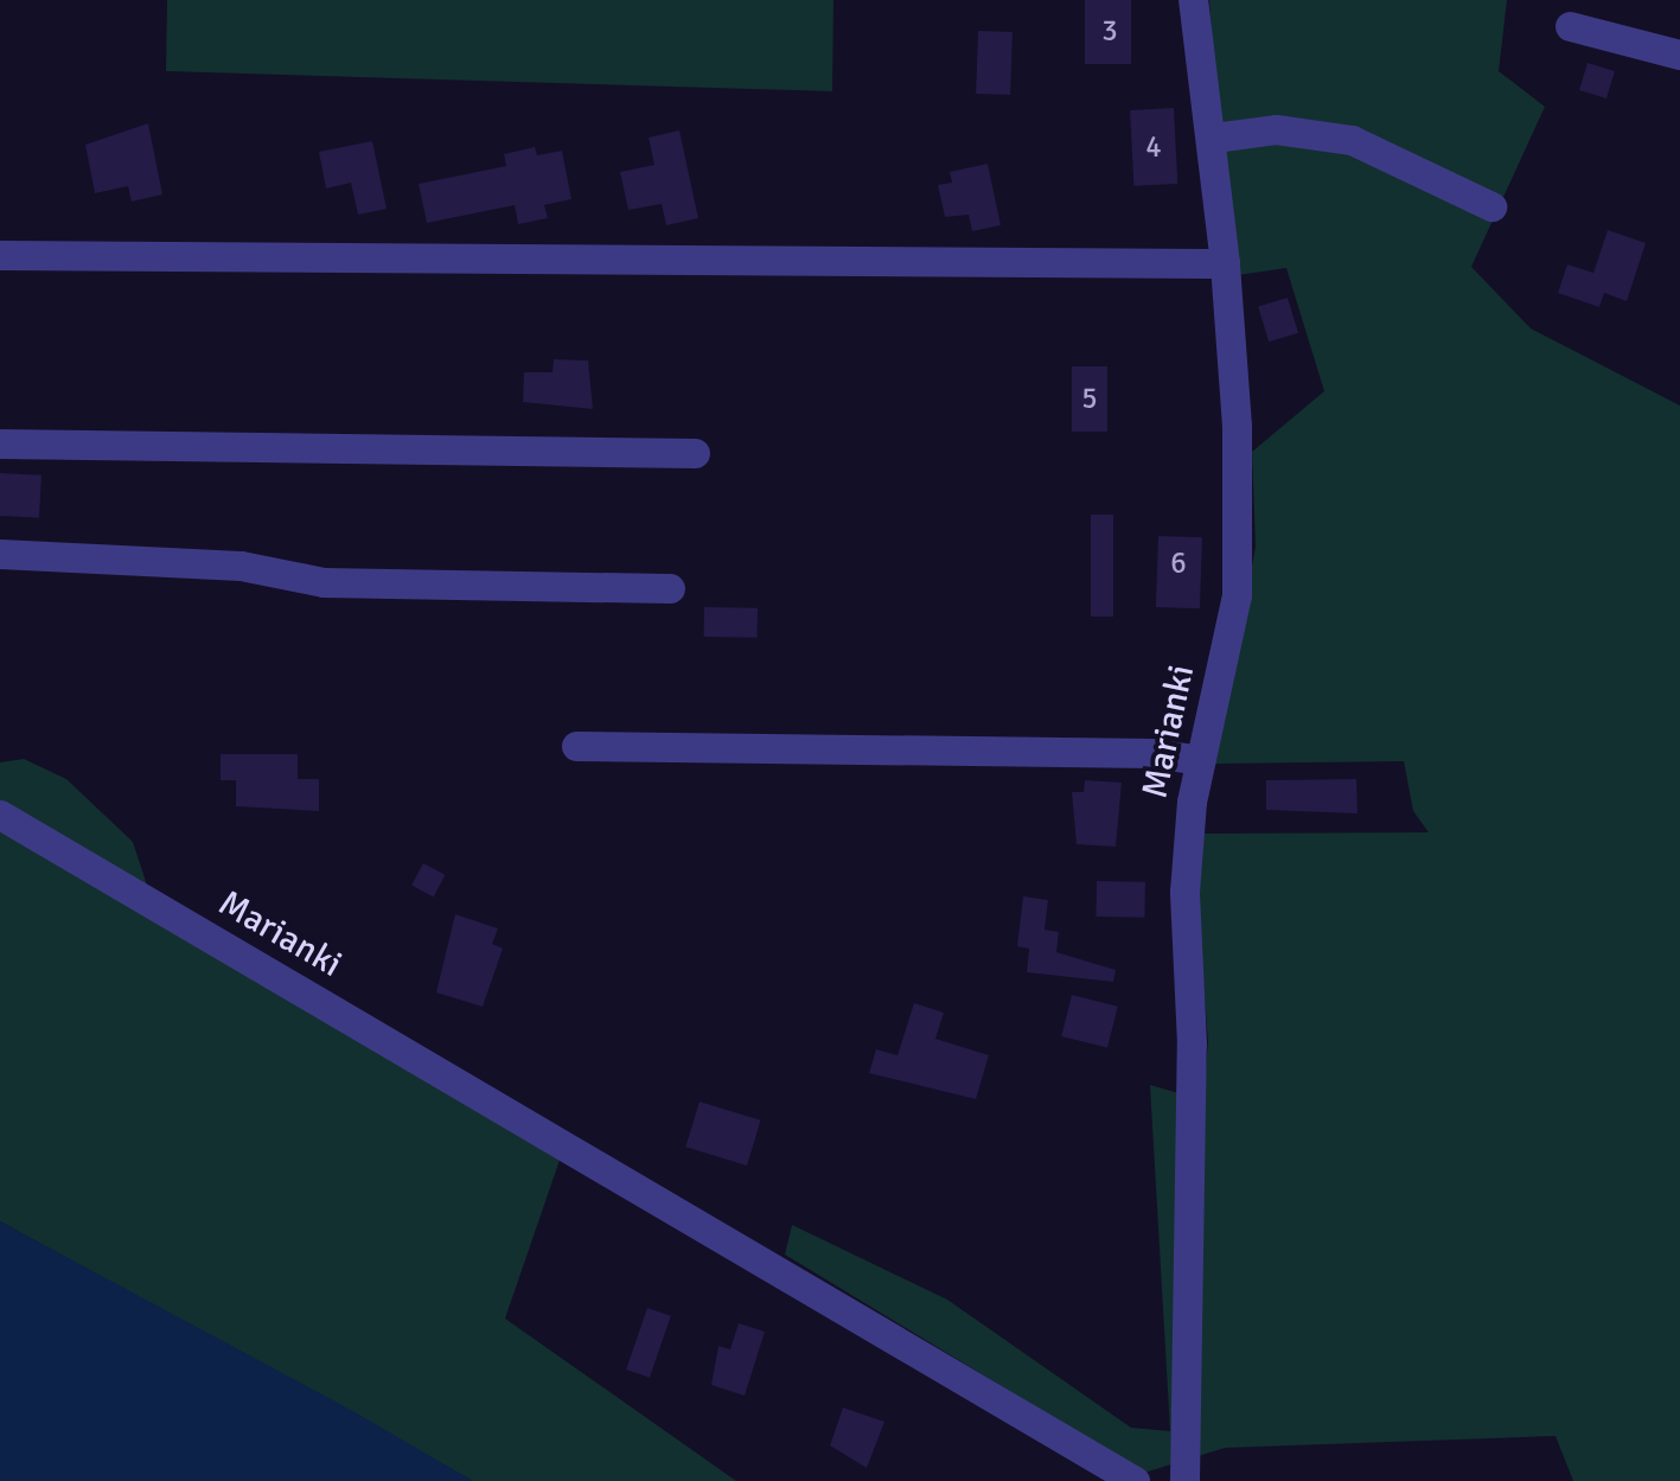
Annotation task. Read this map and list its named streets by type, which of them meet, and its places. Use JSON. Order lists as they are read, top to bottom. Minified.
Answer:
{"streets":{"street":["Marianki"]},"house_numbers":["3","4","5","6"]}
